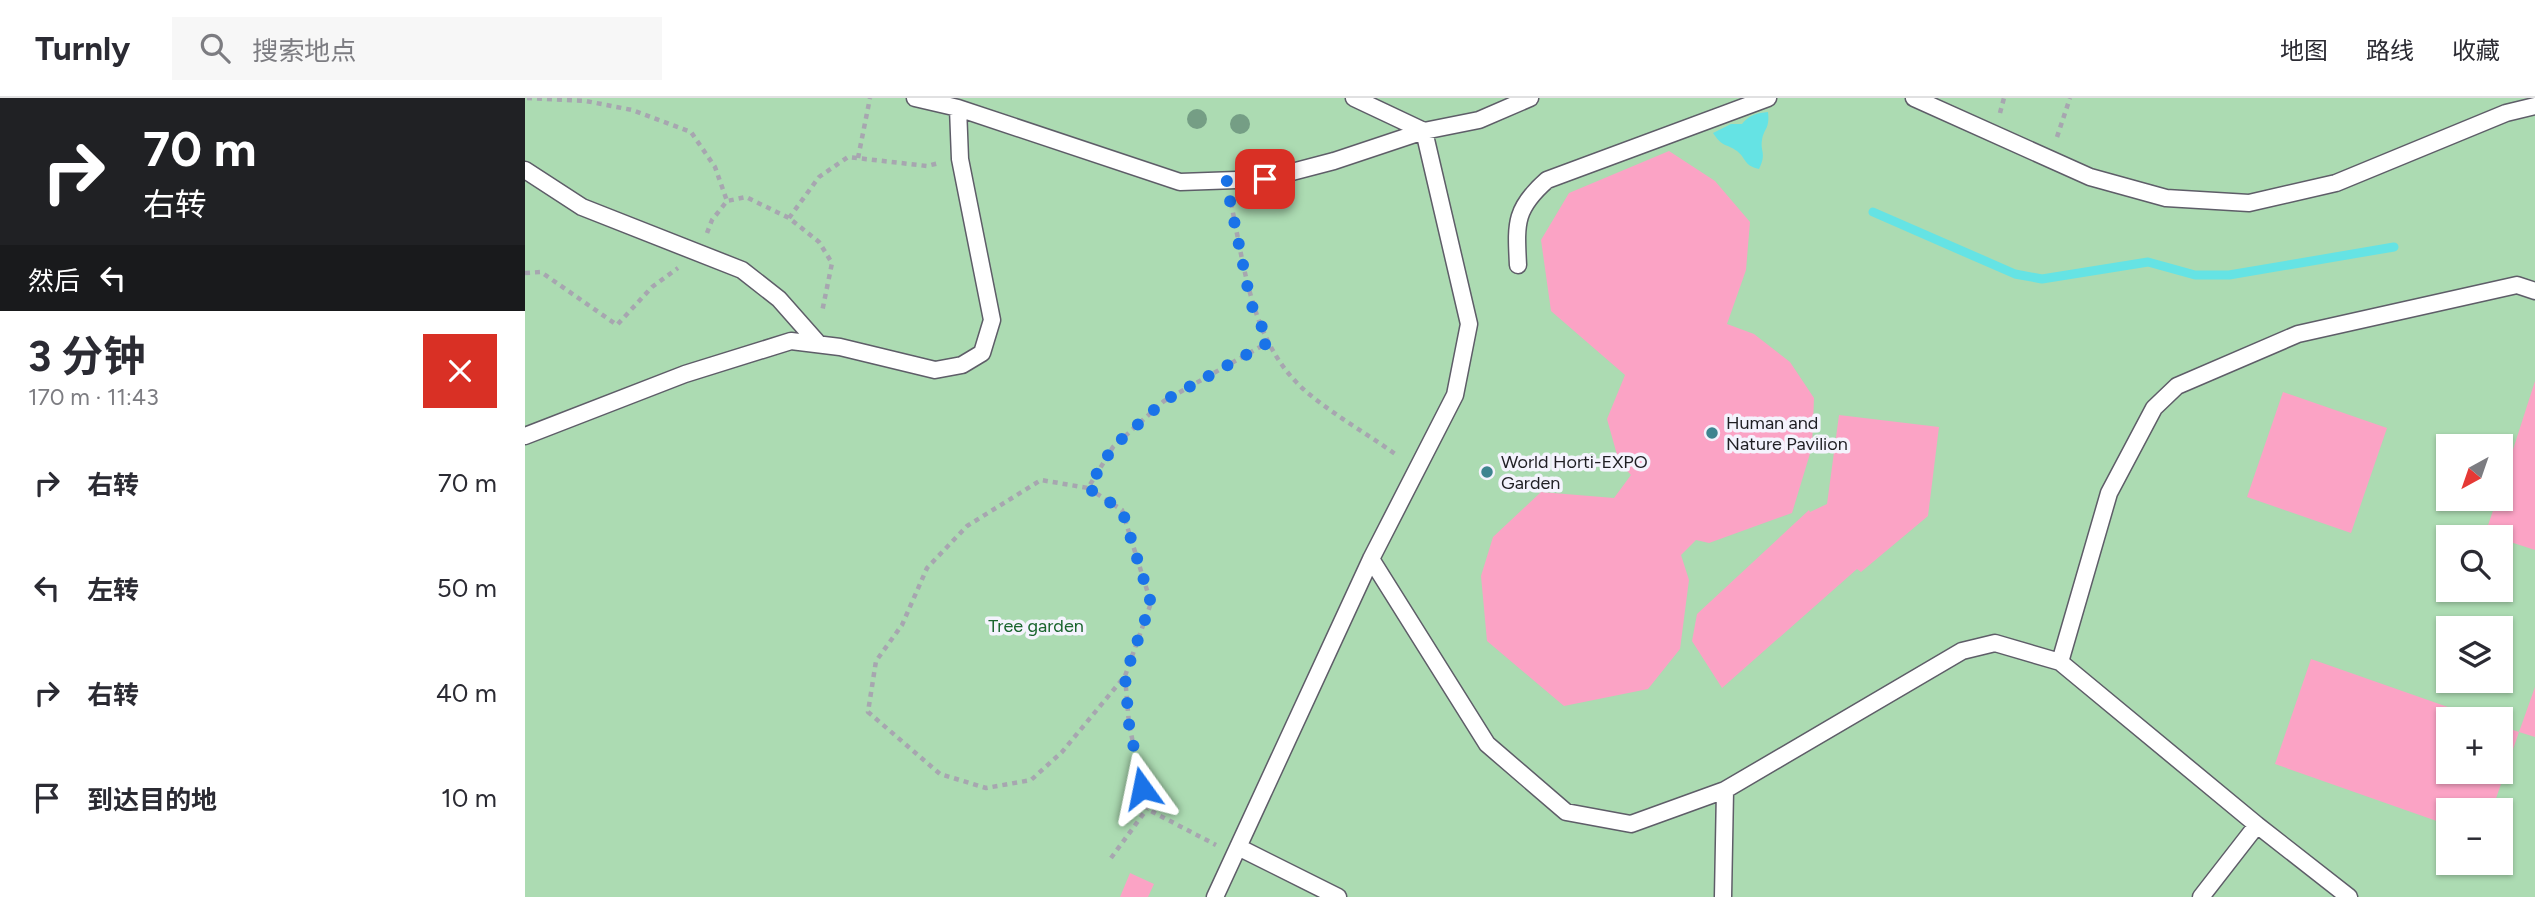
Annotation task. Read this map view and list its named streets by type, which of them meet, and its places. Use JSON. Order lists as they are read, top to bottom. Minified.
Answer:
{"parks":["Tree garden"],"places":["Human and Nature Pavilion","World Horti-EXPO Garden"],"north":"bottom left","page":{"header":"Turnly","search":"搜索地点","nav":["地图","路线","收藏"],"turn":["70 m","右转"],"then":"然后","heading":["3 分钟","170 m · 11:43"],"list":[{"name":"右转","value":"70 m"},{"name":"左转","value":"50 m"},{"name":"右转","value":"40 m"},{"name":"到达目的地","value":"10 m"}],"map_buttons":["+","−"]}}
